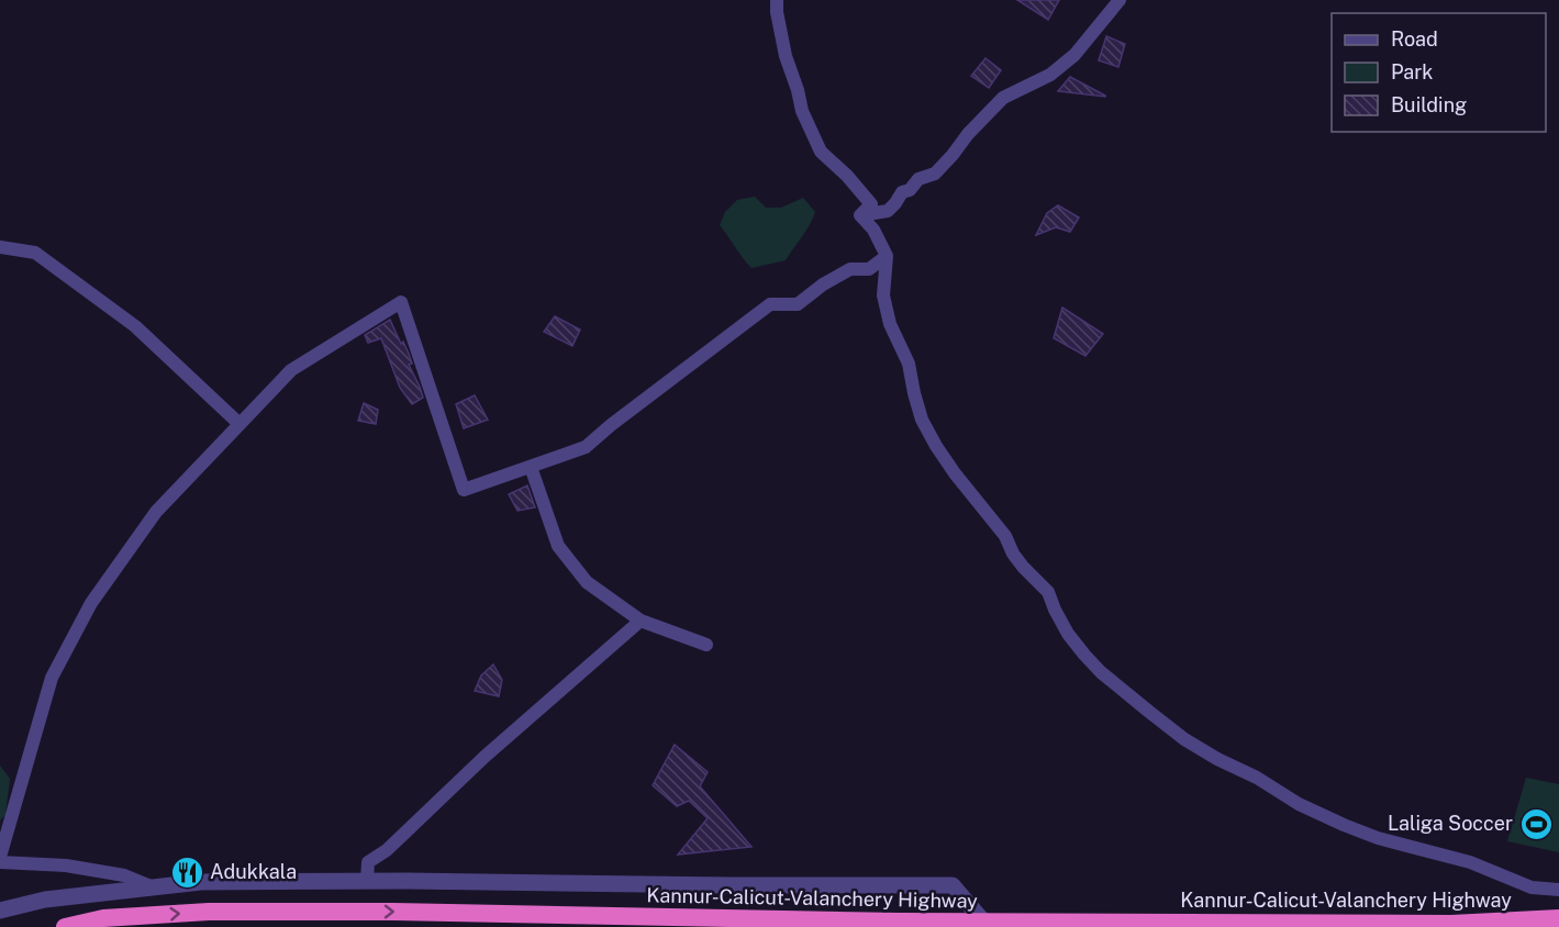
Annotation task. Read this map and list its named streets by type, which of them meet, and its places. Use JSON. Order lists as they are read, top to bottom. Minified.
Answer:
{"streets":{"highway":["Kannur-Calicut-Valanchery Highway"]},"one_way":["Kannur-Calicut-Valanchery Highway"],"places":{"sports":["Laliga Soccer"],"restaurant":["Adukkala"]},"legend":["Road","Park","Building"]}
